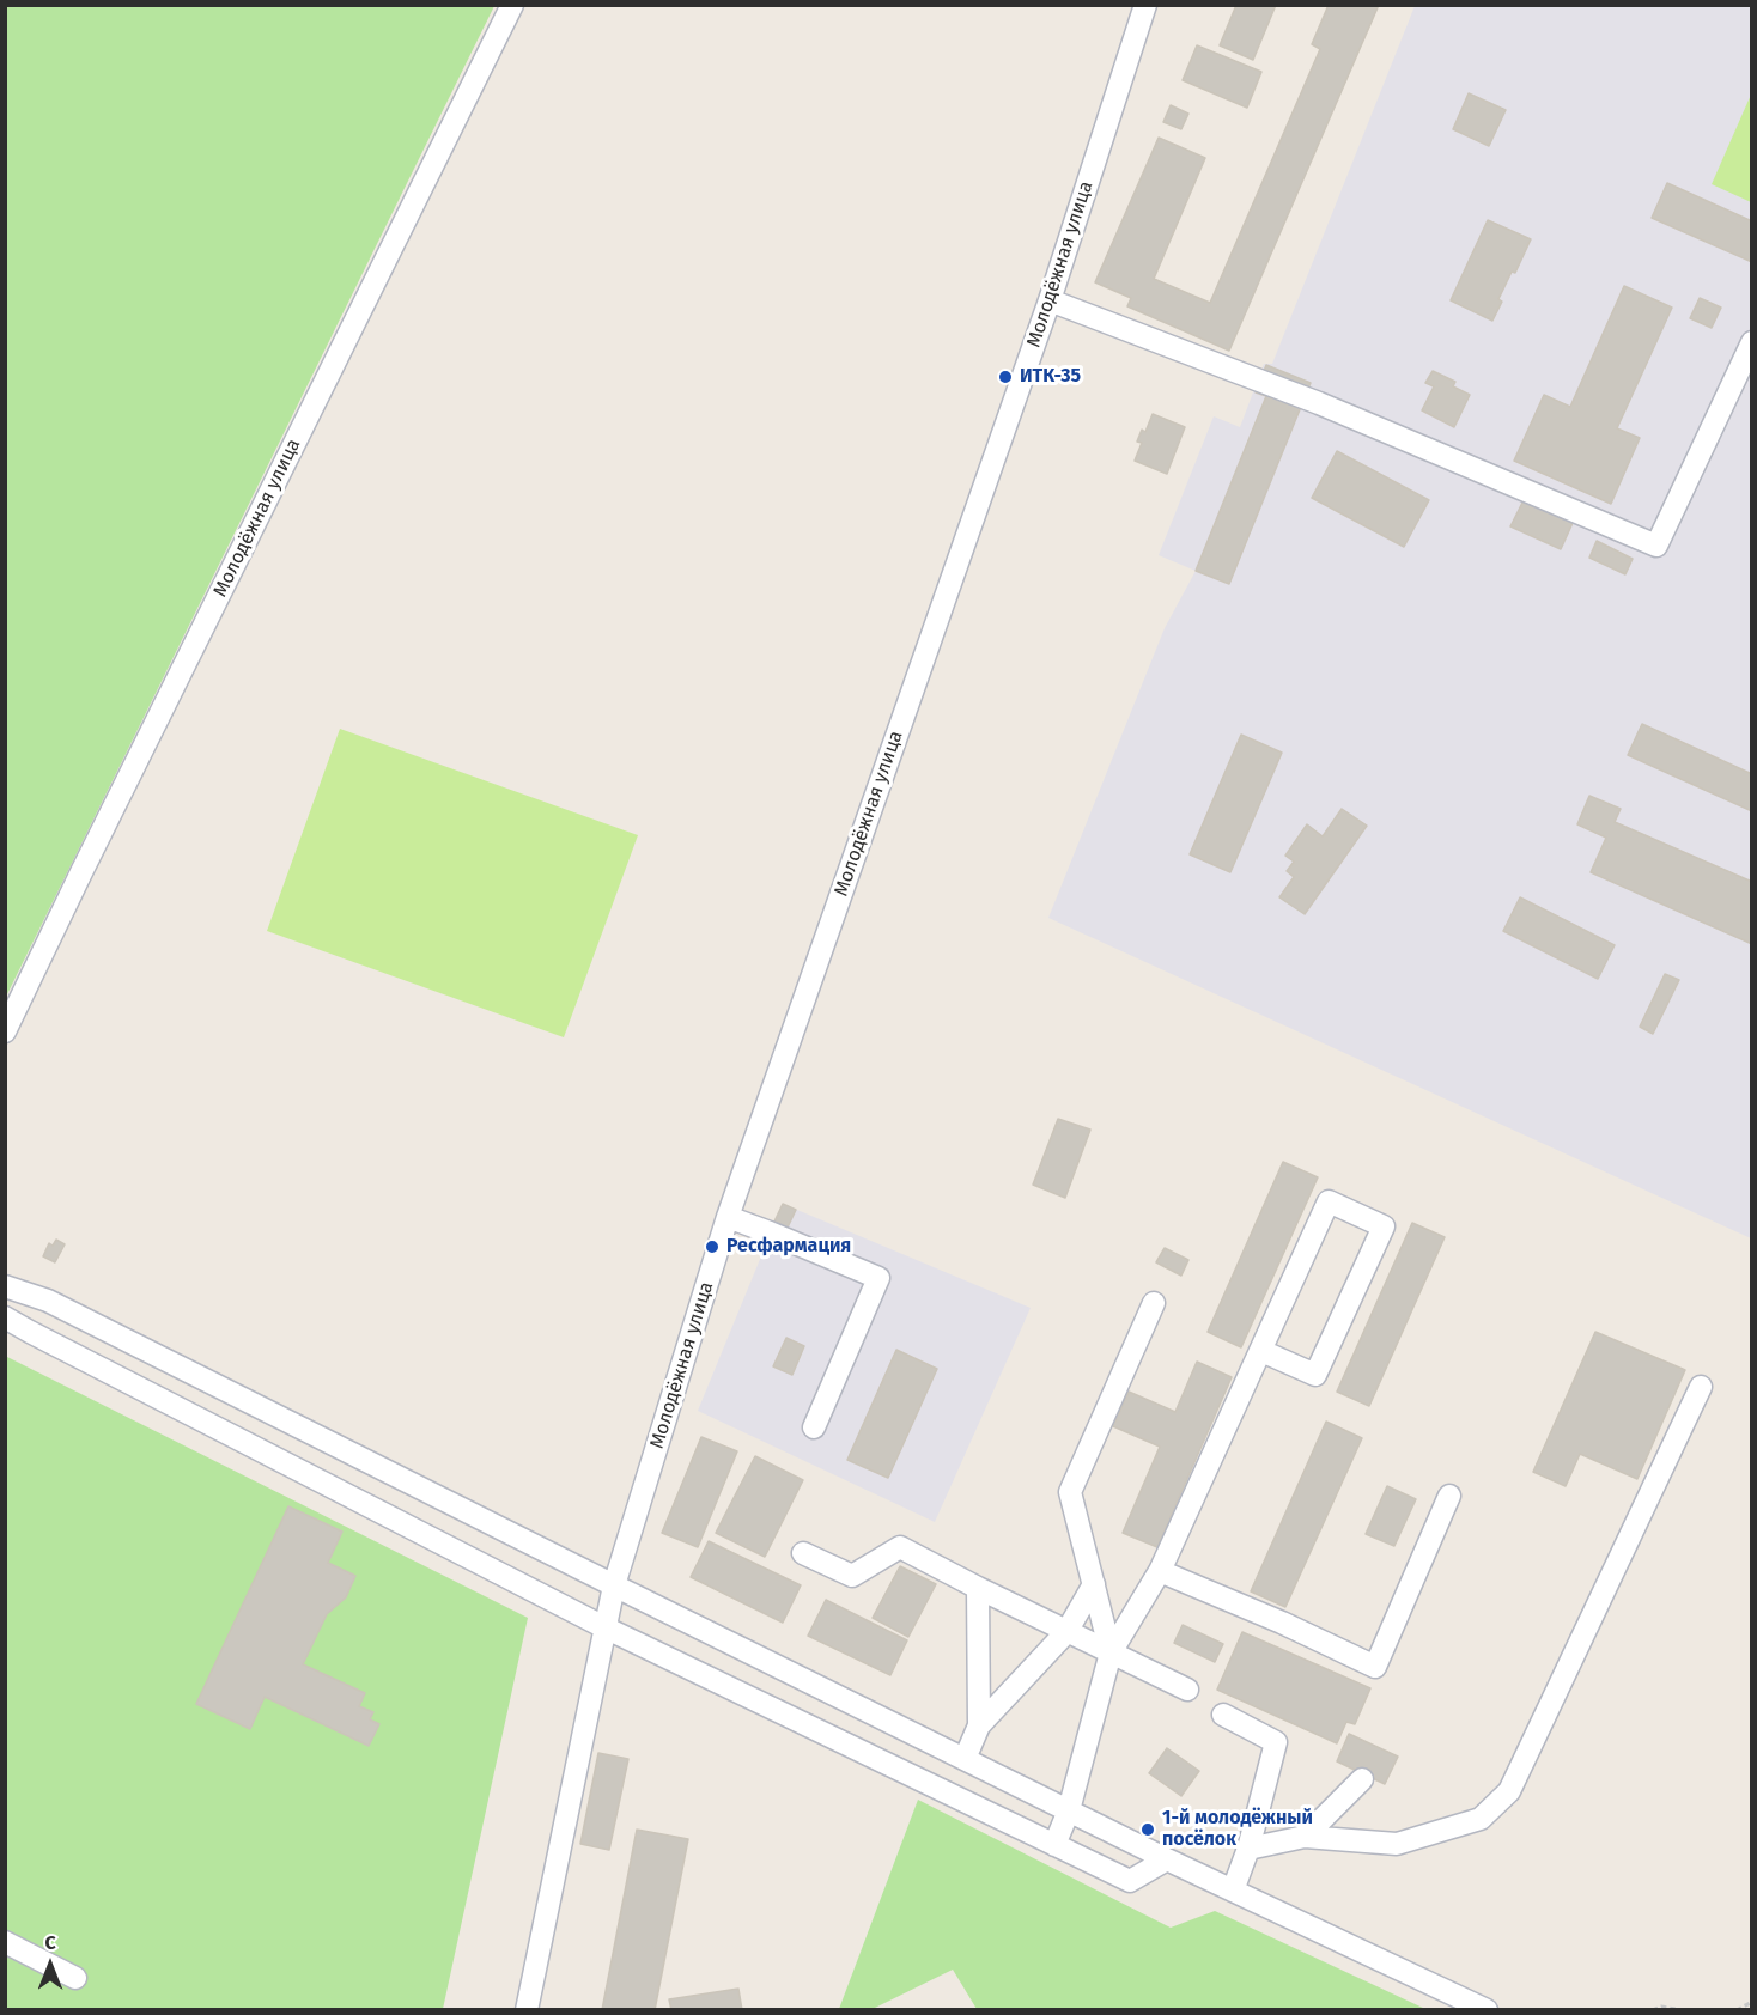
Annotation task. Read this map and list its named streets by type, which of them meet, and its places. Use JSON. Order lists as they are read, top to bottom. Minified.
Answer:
{"streets":{"street":["Молодёжная улица"]},"places":["ИТК-35","Ресфармация","1-й молодёжный посёлок"],"north":"top"}
